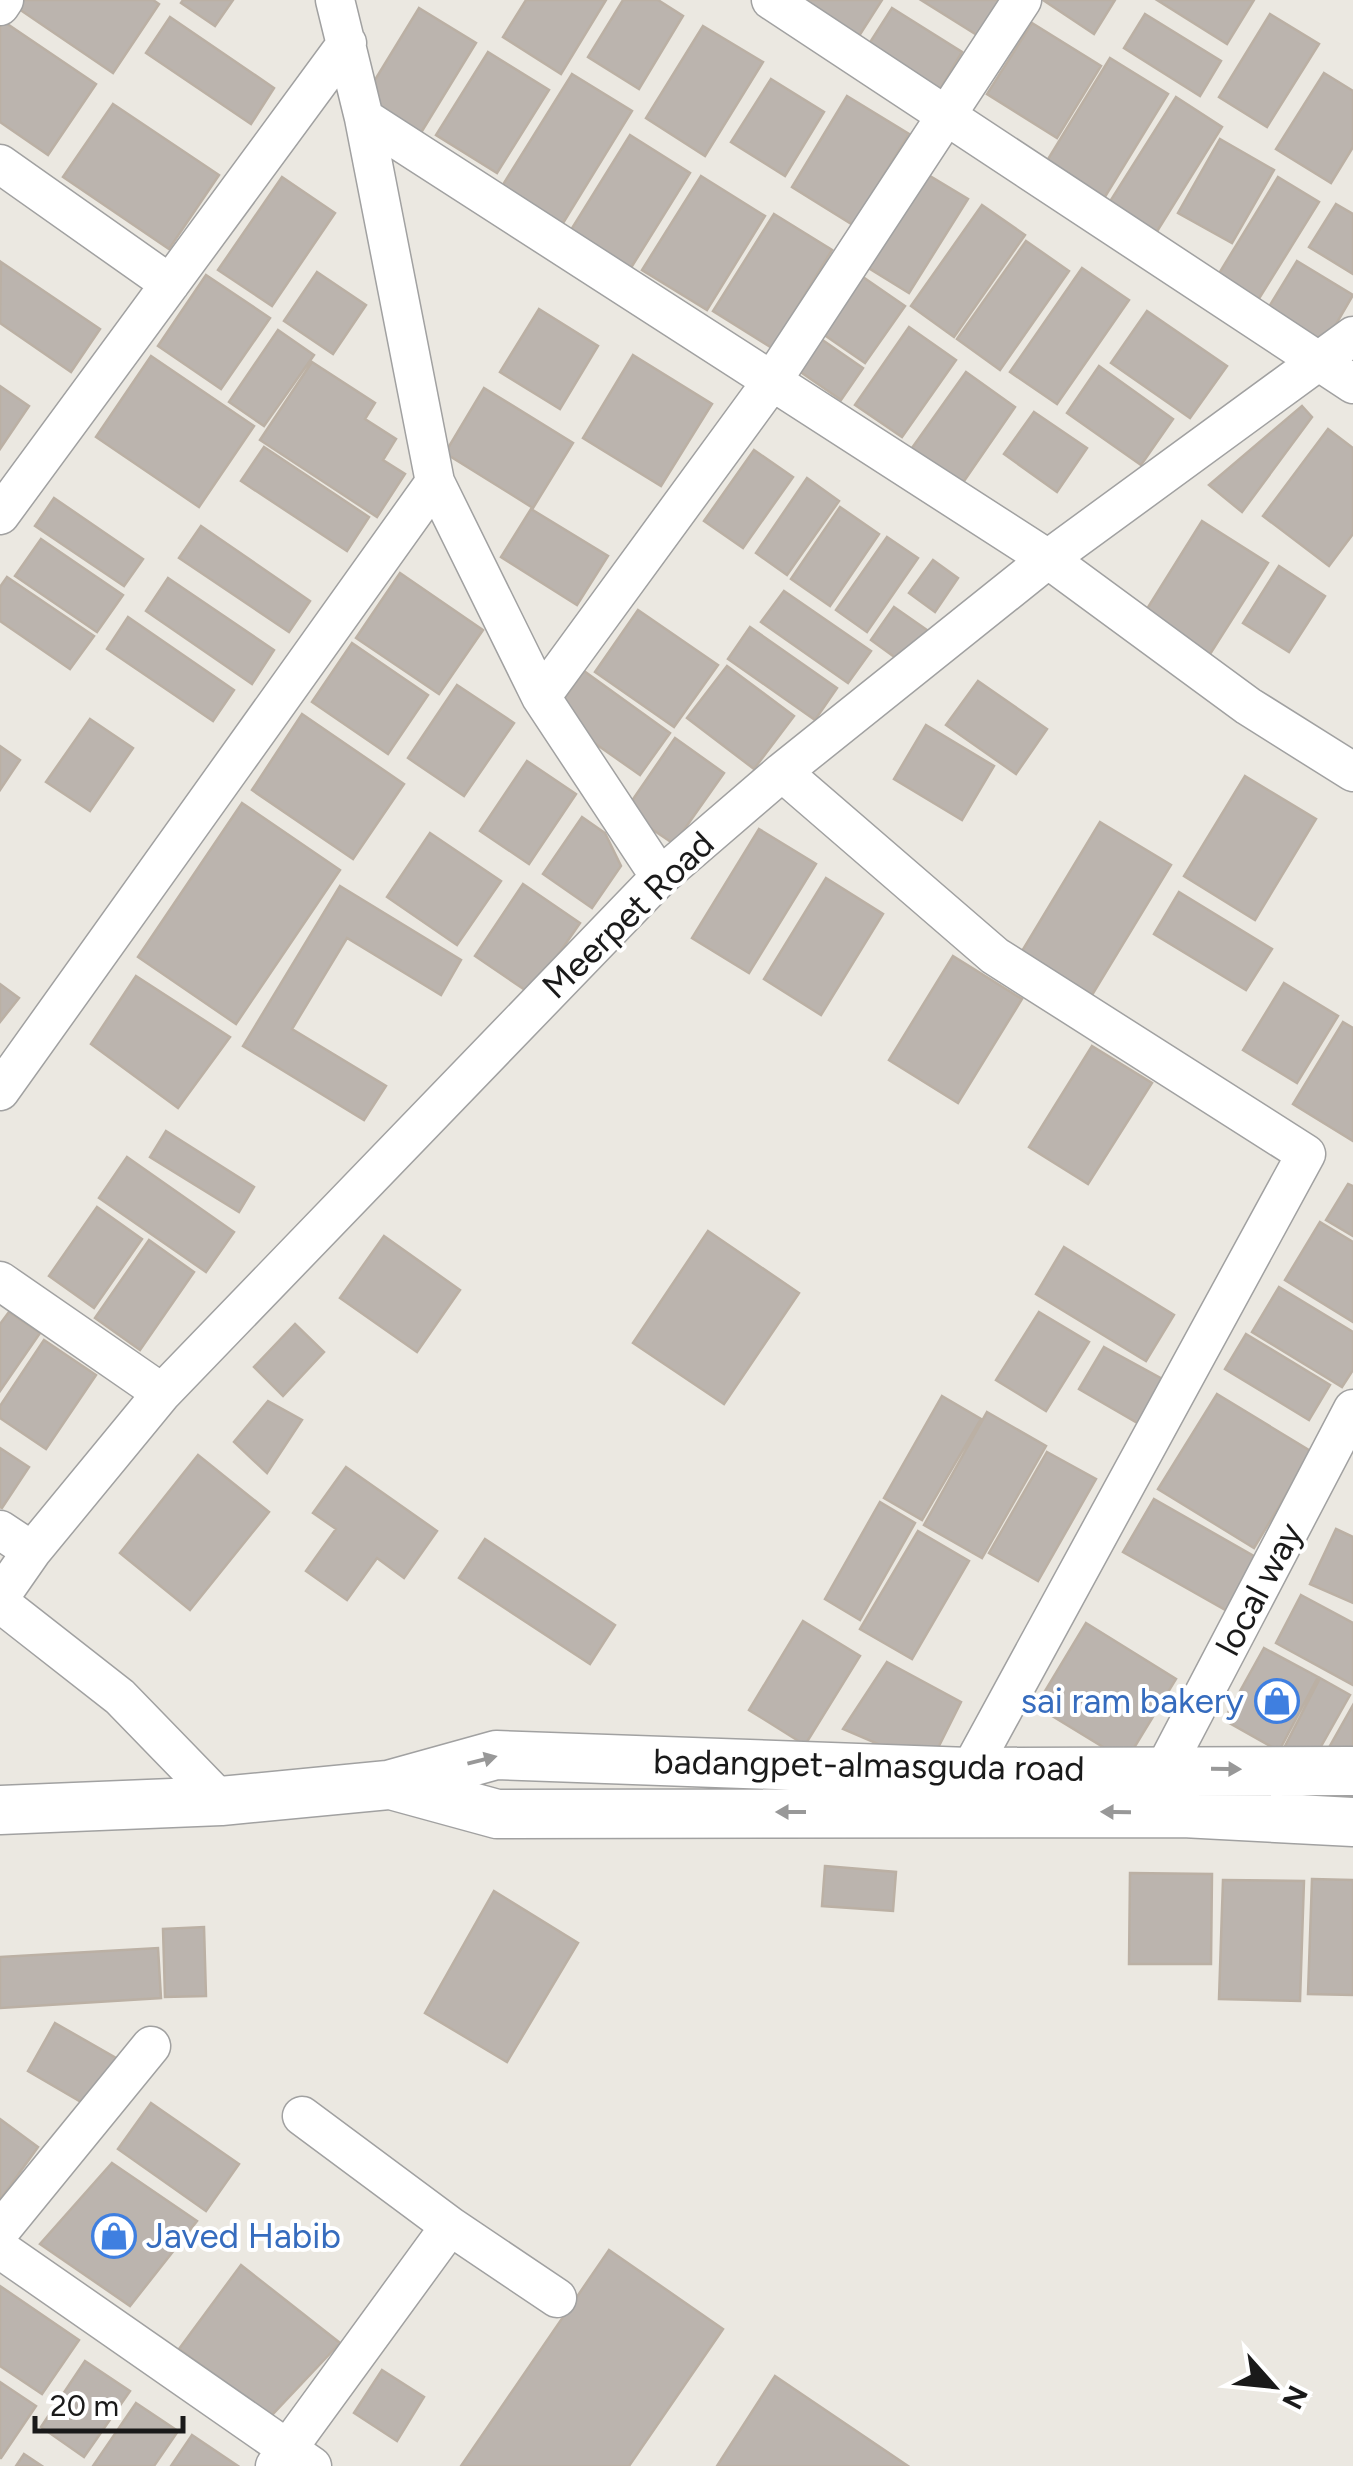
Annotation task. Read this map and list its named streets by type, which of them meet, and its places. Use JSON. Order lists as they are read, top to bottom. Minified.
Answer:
{"streets":{"street":["Meerpet Road","local way","badangpet-almasguda road"]},"crossings":[["local way","badangpet-almasguda road"]],"places":{"shop":["sai ram bakery","Javed Habib"]},"scale_bar":"20 m","north":"bottom right"}
